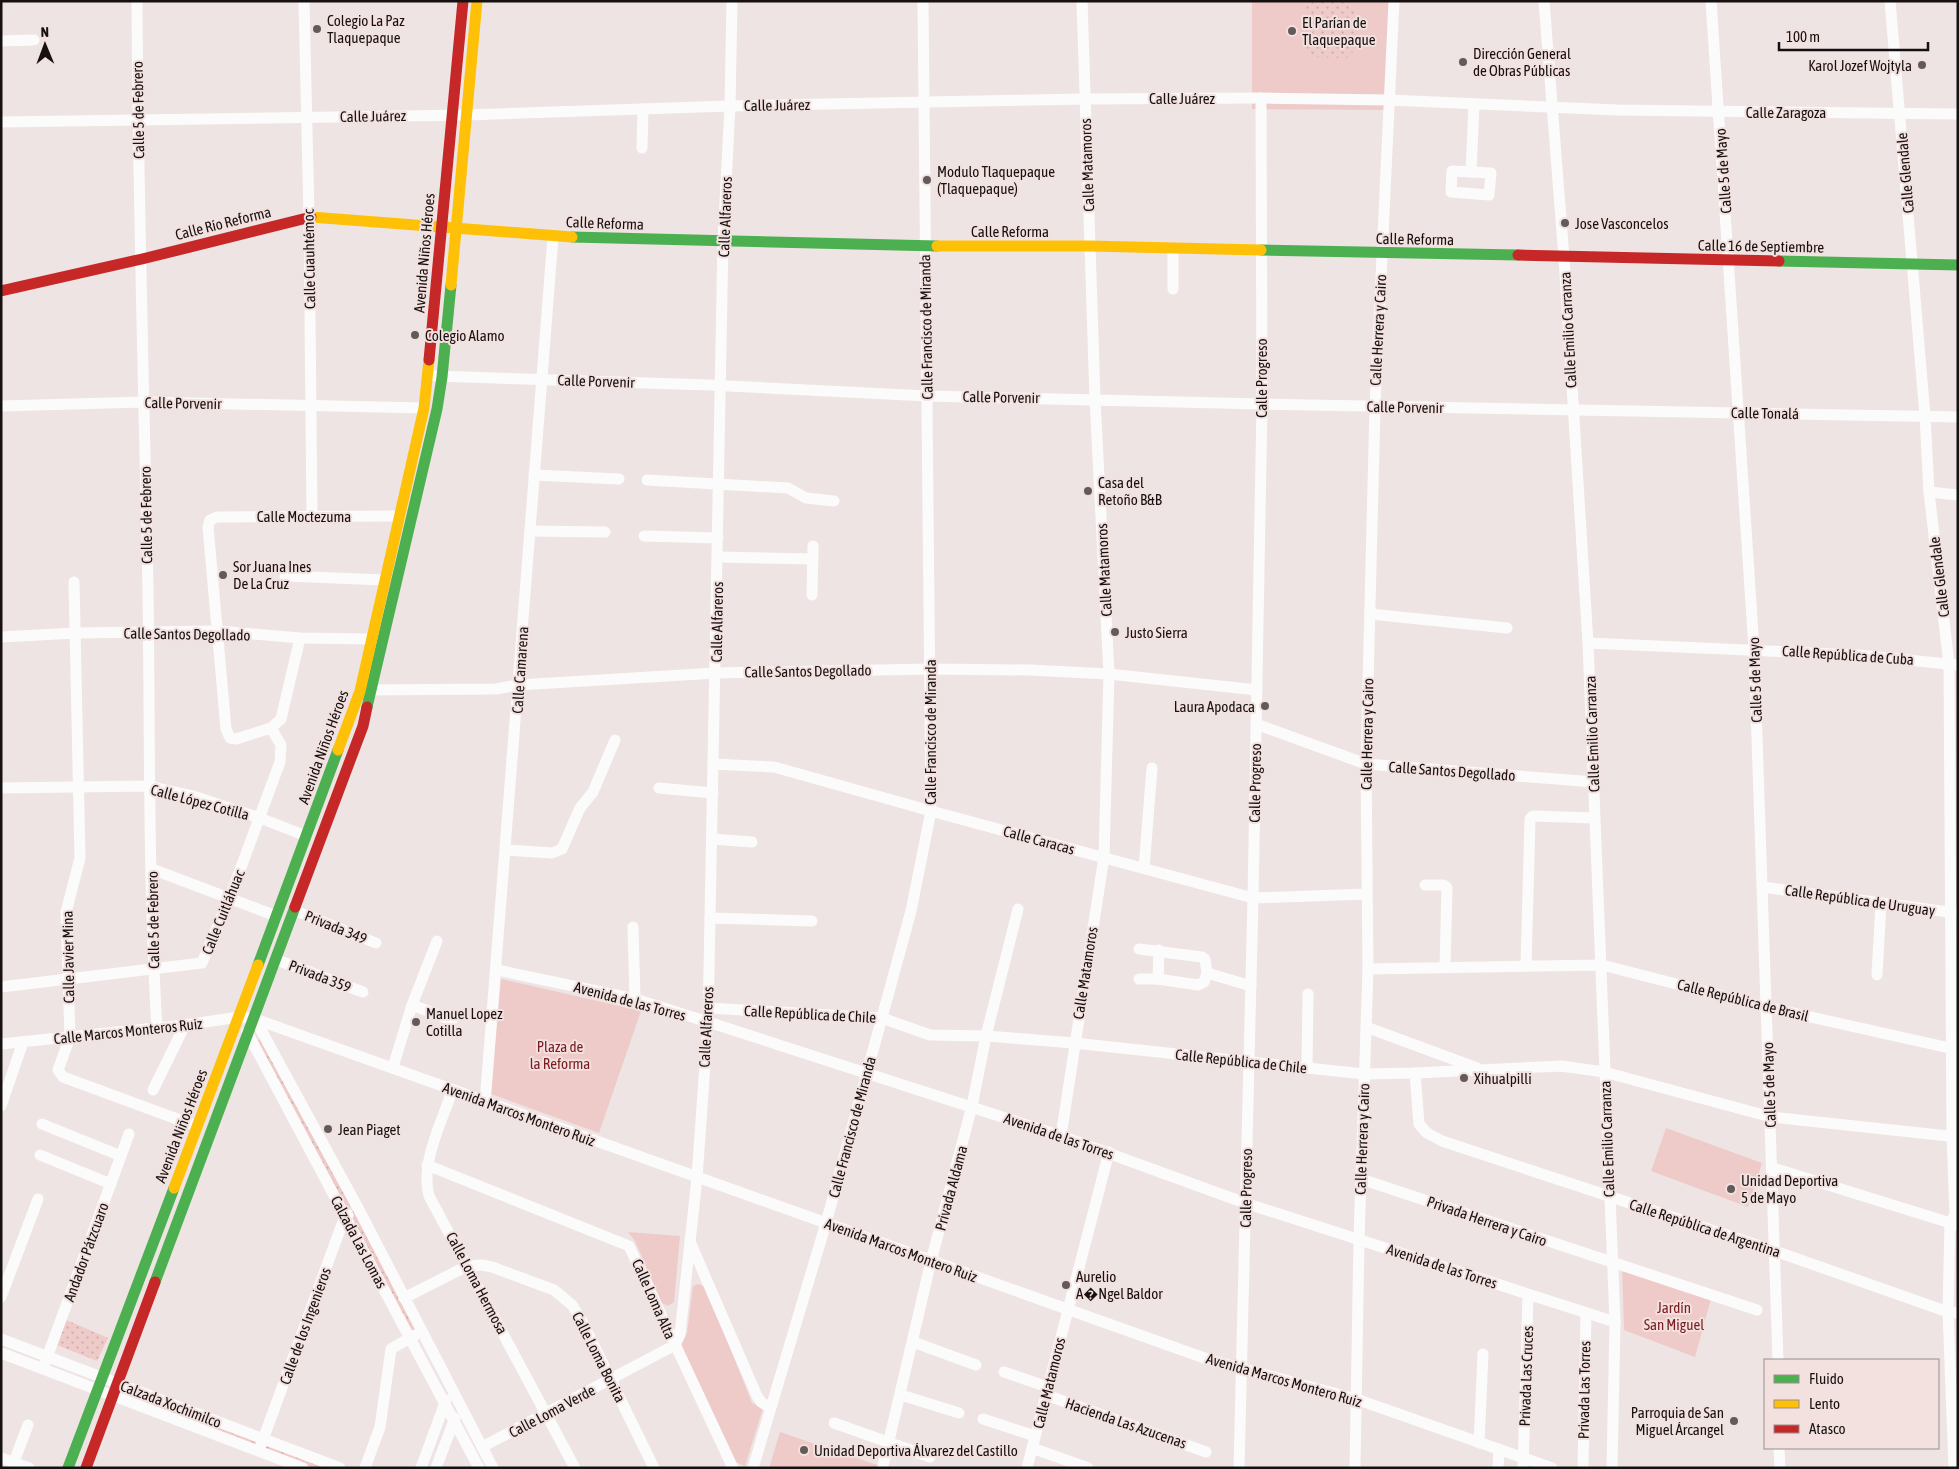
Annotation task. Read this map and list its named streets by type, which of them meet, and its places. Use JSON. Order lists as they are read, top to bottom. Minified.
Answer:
{"streets":{"main road":["Calle Río Reforma","Calle Reforma","Calle 16 de Septiembre","Avenida Niños Héroes"],"street":["Calle Juárez","Calle 5 de Febrero","Calle Zaragoza","Calle Matamoros","Calle 5 de Mayo","Calle Glendale","Calle Alfareros","Calle Cuauhtémoc","Calle Francisco de Miranda","Calle Herrera y Cairo","Calle Emilio Carranza","Calle Progreso","Calle Porvenir","Calle Tonalá","Calle Moctezuma","Calle Santos Degollado","Calle República de Cuba","Calle Camarena","Calle López Cotilla","Calle Caracas","Calle República de Uruguay","Calle Cuitláhuac","Privada 349","Calle Javier Mina","Privada 359","Calle República de Brasil","Avenida de las Torres","Calle República de Chile","Calle Marcos Monteros Ruiz","Avenida Marcos Montero Ruiz","Privada Aldama","Privada Herrera y Cairo","Calle República de Argentina","Calzada Las Lomas","Andador Pátzcuaro","Calle Loma Hermosa","Calle Loma Alta","Calle de los Ingenieros","Calle Loma Bonita","Privada Las Cruces","Privada Las Torres","Calzada Xochimilco","Calle Loma Verde","Hacienda Las Azucenas"]},"crossings":[["Calle Juárez","Calle 5 de Febrero"],["Calle Juárez","Calle Zaragoza"],["Calle Juárez","Calle Matamoros"],["Calle Juárez","Calle Alfareros"],["Calle Juárez","Avenida Niños Héroes"],["Calle Juárez","Calle Cuauhtémoc"],["Calle Juárez","Calle Francisco de Miranda"],["Calle Juárez","Calle Herrera y Cairo"],["Calle Juárez","Calle Emilio Carranza"],["Calle Juárez","Calle Progreso"],["Calle 5 de Febrero","Calle Río Reforma"],["Calle 5 de Febrero","Calle Porvenir"],["Calle 5 de Febrero","Calle Santos Degollado"],["Calle 5 de Febrero","Calle López Cotilla"],["Calle 5 de Febrero","Calle Cuitláhuac"],["Calle 5 de Febrero","Calle Marcos Monteros Ruiz"],["Calle Zaragoza","Calle 5 de Mayo"],["Calle Zaragoza","Calle Glendale"],["Calle Zaragoza","Calle Emilio Carranza"],["Calle Matamoros","Calle Reforma"],["Calle Matamoros","Calle Porvenir"],["Calle Matamoros","Calle Santos Degollado"],["Calle Matamoros","Calle Caracas"],["Calle Matamoros","Avenida de las Torres"],["Calle Matamoros","Calle República de Chile"],["Calle Matamoros","Avenida Marcos Montero Ruiz"],["Calle Matamoros","Hacienda Las Azucenas"],["Calle 5 de Mayo","Calle 16 de Septiembre"],["Calle 5 de Mayo","Calle Tonalá"],["Calle 5 de Mayo","Calle República de Cuba"],["Calle 5 de Mayo","Calle República de Uruguay"],["Calle 5 de Mayo","Calle República de Brasil"],["Calle 5 de Mayo","Calle República de Chile"],["Calle 5 de Mayo","Calle República de Argentina"],["Calle Glendale","Calle 16 de Septiembre"],["Calle Glendale","Calle Tonalá"],["Calle Glendale","Calle República de Cuba"],["Calle Glendale","Calle República de Uruguay"],["Calle Glendale","Calle República de Brasil"],["Calle Glendale","Calle República de Chile"],["Calle Glendale","Calle República de Argentina"],["Calle Alfareros","Calle Reforma"],["Calle Alfareros","Calle Francisco de Miranda"],["Calle Alfareros","Calle Porvenir"],["Calle Alfareros","Calle Santos Degollado"],["Calle Alfareros","Calle Caracas"],["Calle Alfareros","Avenida de las Torres"],["Calle Alfareros","Calle República de Chile"],["Calle Alfareros","Avenida Marcos Montero Ruiz"],["Calle Alfareros","Calle Loma Alta"],["Calle Alfareros","Calle Loma Verde"],["Calle Río Reforma","Calle Reforma"],["Calle Río Reforma","Avenida Niños Héroes"],["Calle Río Reforma","Calle Cuauhtémoc"],["Calle Reforma","Calle 16 de Septiembre"],["Calle Reforma","Avenida Niños Héroes"],["Calle Reforma","Calle Francisco de Miranda"],["Calle Reforma","Calle Herrera y Cairo"],["Calle Reforma","Calle Emilio Carranza"],["Calle Reforma","Calle Progreso"],["Calle Reforma","Calle Camarena"],["Calle 16 de Septiembre","Calle Emilio Carranza"],["Avenida Niños Héroes","Calle Porvenir"],["Avenida Niños Héroes","Calle Moctezuma"],["Avenida Niños Héroes","Calle Santos Degollado"],["Avenida Niños Héroes","Calle López Cotilla"],["Avenida Niños Héroes","Privada 349"],["Avenida Niños Héroes","Calle Javier Mina"],["Avenida Niños Héroes","Privada 359"],["Avenida Niños Héroes","Calle Marcos Monteros Ruiz"],["Avenida Niños Héroes","Avenida Marcos Montero Ruiz"],["Avenida Niños Héroes","Calzada Las Lomas"],["Avenida Niños Héroes","Calzada Xochimilco"],["Calle Cuauhtémoc","Calle Porvenir"],["Calle Cuauhtémoc","Calle Moctezuma"],["Calle Francisco de Miranda","Calle Porvenir"],["Calle Francisco de Miranda","Calle Santos Degollado"],["Calle Francisco de Miranda","Calle Caracas"],["Calle Francisco de Miranda","Avenida de las Torres"],["Calle Francisco de Miranda","Calle República de Chile"],["Calle Francisco de Miranda","Avenida Marcos Montero Ruiz"],["Calle Herrera y Cairo","Calle Porvenir"],["Calle Herrera y Cairo","Calle Santos Degollado"],["Calle Herrera y Cairo","Calle Caracas"],["Calle Herrera y Cairo","Calle República de Brasil"],["Calle Herrera y Cairo","Avenida de las Torres"],["Calle Herrera y Cairo","Calle República de Chile"],["Calle Herrera y Cairo","Avenida Marcos Montero Ruiz"],["Calle Herrera y Cairo","Privada Herrera y Cairo"],["Calle Emilio Carranza","Calle Porvenir"],["Calle Emilio Carranza","Calle Tonalá"],["Calle Emilio Carranza","Calle Santos Degollado"],["Calle Emilio Carranza","Calle República de Cuba"],["Calle Emilio Carranza","Calle República de Brasil"],["Calle Emilio Carranza","Avenida de las Torres"],["Calle Emilio Carranza","Calle República de Chile"],["Calle Emilio Carranza","Privada Herrera y Cairo"],["Calle Emilio Carranza","Calle República de Argentina"],["Calle Progreso","Calle Porvenir"],["Calle Progreso","Calle Santos Degollado"],["Calle Progreso","Calle Caracas"],["Calle Progreso","Avenida de las Torres"],["Calle Progreso","Calle República de Chile"],["Calle Progreso","Avenida Marcos Montero Ruiz"],["Calle Porvenir","Calle Tonalá"],["Calle Porvenir","Calle Camarena"],["Calle Moctezuma","Calle Santos Degollado"],["Calle Santos Degollado","Calle Camarena"],["Calle Santos Degollado","Calle Javier Mina"],["Calle Camarena","Avenida de las Torres"],["Calle Camarena","Avenida Marcos Montero Ruiz"],["Calle López Cotilla","Calle Cuitláhuac"],["Calle López Cotilla","Calle Javier Mina"],["Calle Cuitláhuac","Calle Javier Mina"],["Calle Javier Mina","Calle Marcos Monteros Ruiz"],["Avenida de las Torres","Privada Aldama"],["Avenida de las Torres","Privada Las Cruces"],["Avenida de las Torres","Privada Las Torres"],["Calle República de Chile","Privada Aldama"],["Calle República de Chile","Calle República de Argentina"],["Calle Marcos Monteros Ruiz","Avenida Marcos Montero Ruiz"],["Calle Marcos Monteros Ruiz","Calzada Las Lomas"],["Avenida Marcos Montero Ruiz","Privada Aldama"],["Avenida Marcos Montero Ruiz","Calzada Las Lomas"],["Avenida Marcos Montero Ruiz","Calle Loma Hermosa"],["Avenida Marcos Montero Ruiz","Privada Las Cruces"],["Calzada Las Lomas","Calle de los Ingenieros"],["Calzada Las Lomas","Calle Loma Bonita"],["Calzada Las Lomas","Calle Loma Verde"],["Andador Pátzcuaro","Calzada Xochimilco"],["Calle Loma Hermosa","Calle Loma Alta"],["Calle Loma Hermosa","Calle Loma Bonita"],["Calle Loma Hermosa","Calle Loma Verde"],["Calle Loma Alta","Calle Loma Verde"],["Calle de los Ingenieros","Calzada Xochimilco"],["Calle Loma Bonita","Calle Loma Verde"]],"parks":["Plaza de la Reforma","Jardín San Miguel"],"places":["Colegio La Paz Tlaquepaque","El Parían de Tlaquepaque","Dirección General de Obras Públicas","Karol Jozef Wojtyla","Modulo Tlaquepaque (Tlaquepaque)","Jose Vasconcelos","Colegio Alamo","Casa del Retoño B&B","Sor Juana Ines De La Cruz","Justo Sierra","Laura Apodaca","Manuel Lopez Cotilla","Xihualpilli","Jean Piaget","Unidad Deportiva 5 de Mayo","Aurelio A�Ngel Baldor","Parroquia de San Miguel Árcangel","Unidad Deportiva Álvarez del Castillo"],"legend":["Fluido","Lento","Atasco"],"scale_bar":"100 m","north":"top"}
